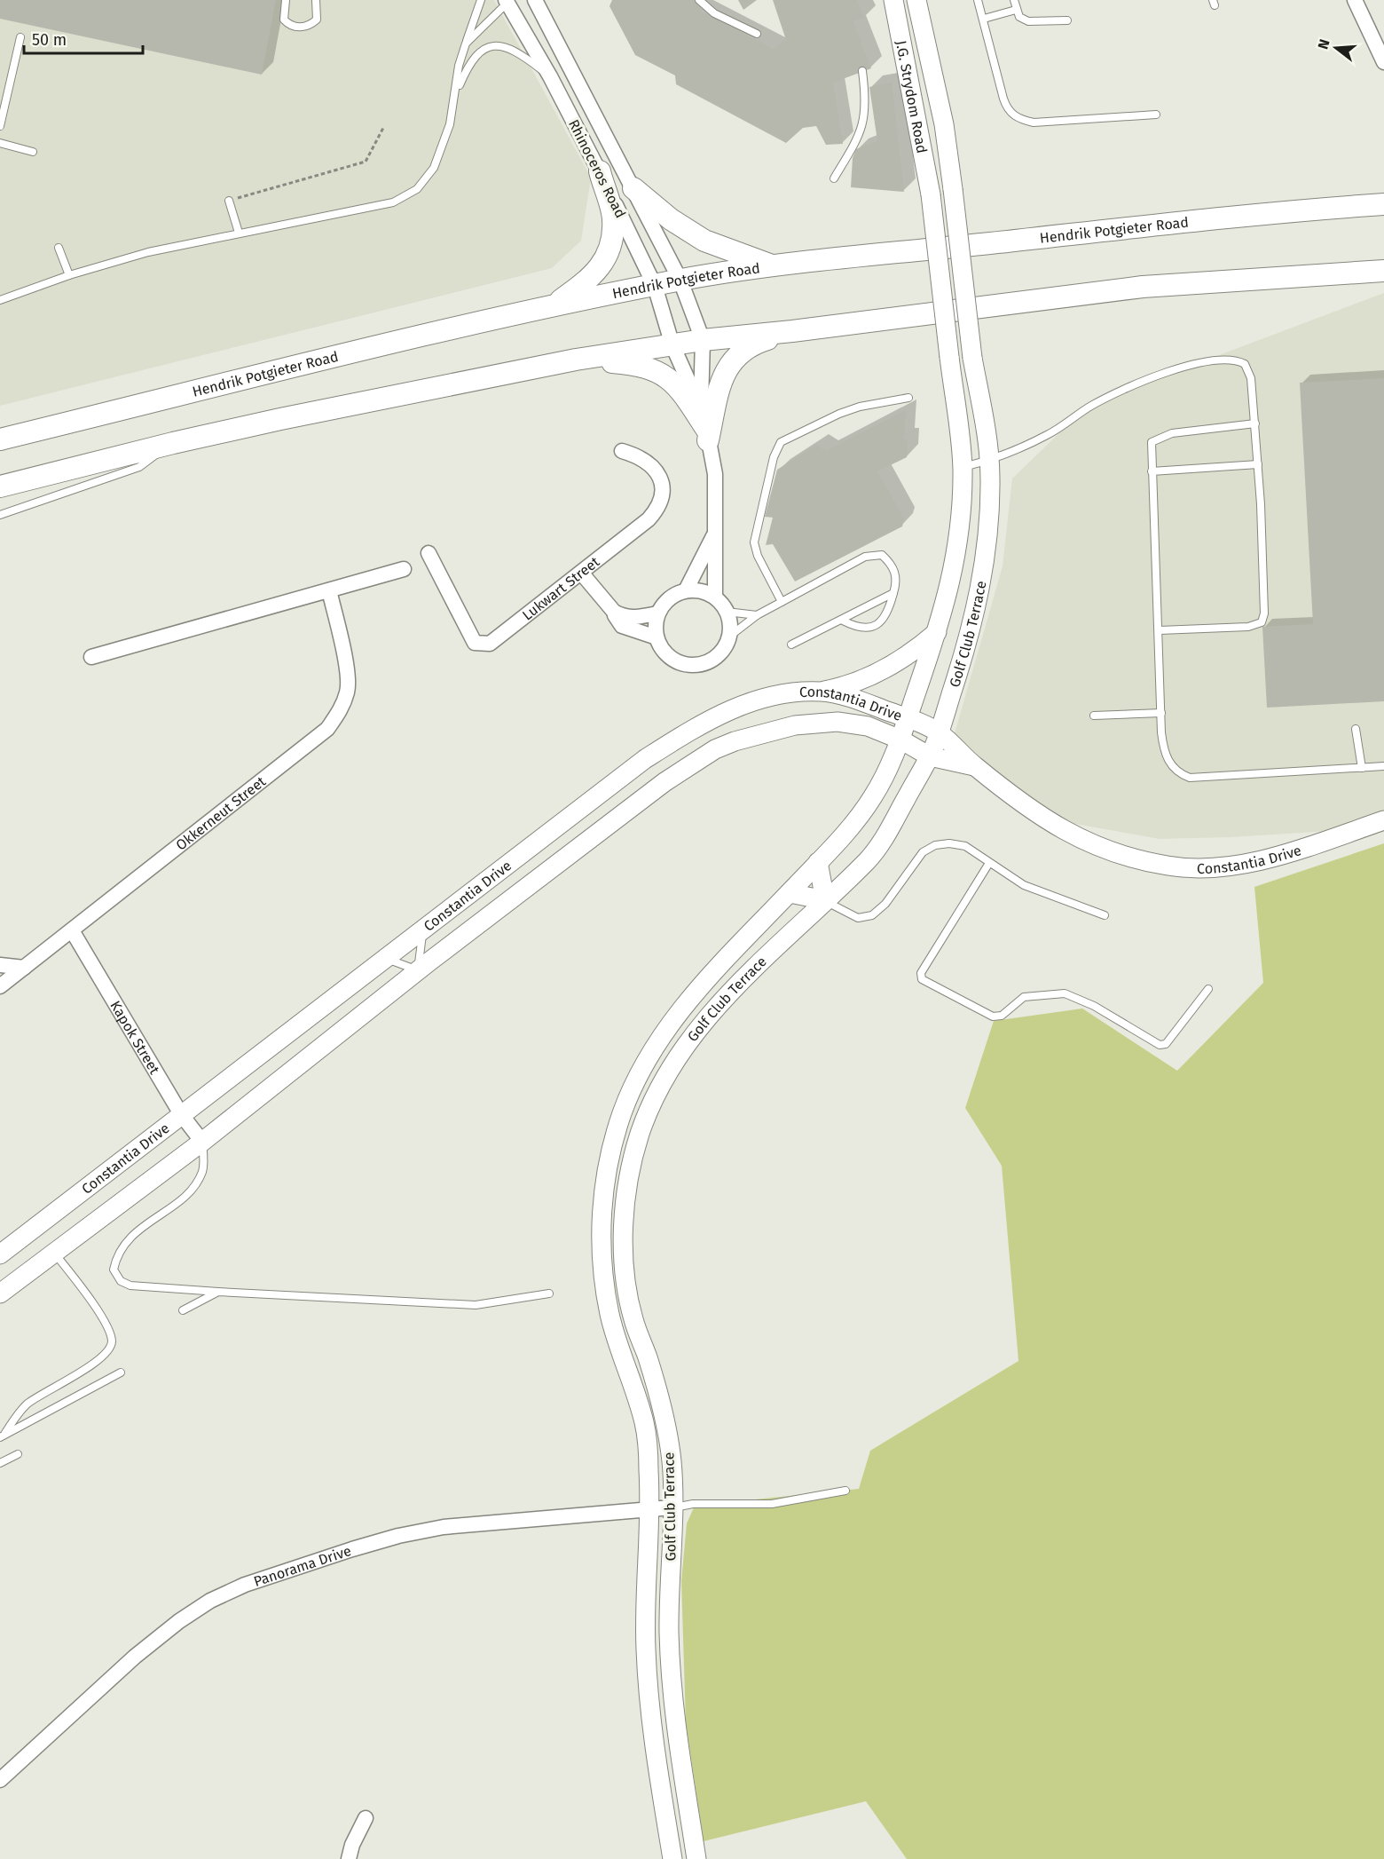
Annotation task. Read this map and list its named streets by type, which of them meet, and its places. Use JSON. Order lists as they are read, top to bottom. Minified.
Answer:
{"streets":{"main road":["Hendrik Potgieter Road"],"street":["J.G. Strydom Road","Rhinoceros Road","Lukwart Street","Golf Club Terrace","Constantia Drive","Okkerneut Street","Kapok Street","Panorama Drive"]},"crossings":[["J.G. Strydom Road","Golf Club Terrace"],["Rhinoceros Road","Hendrik Potgieter Road"],["Golf Club Terrace","Constantia Drive"],["Golf Club Terrace","Panorama Drive"],["Constantia Drive","Kapok Street"],["Okkerneut Street","Kapok Street"]],"scale_bar":"50 m","north":"left"}
